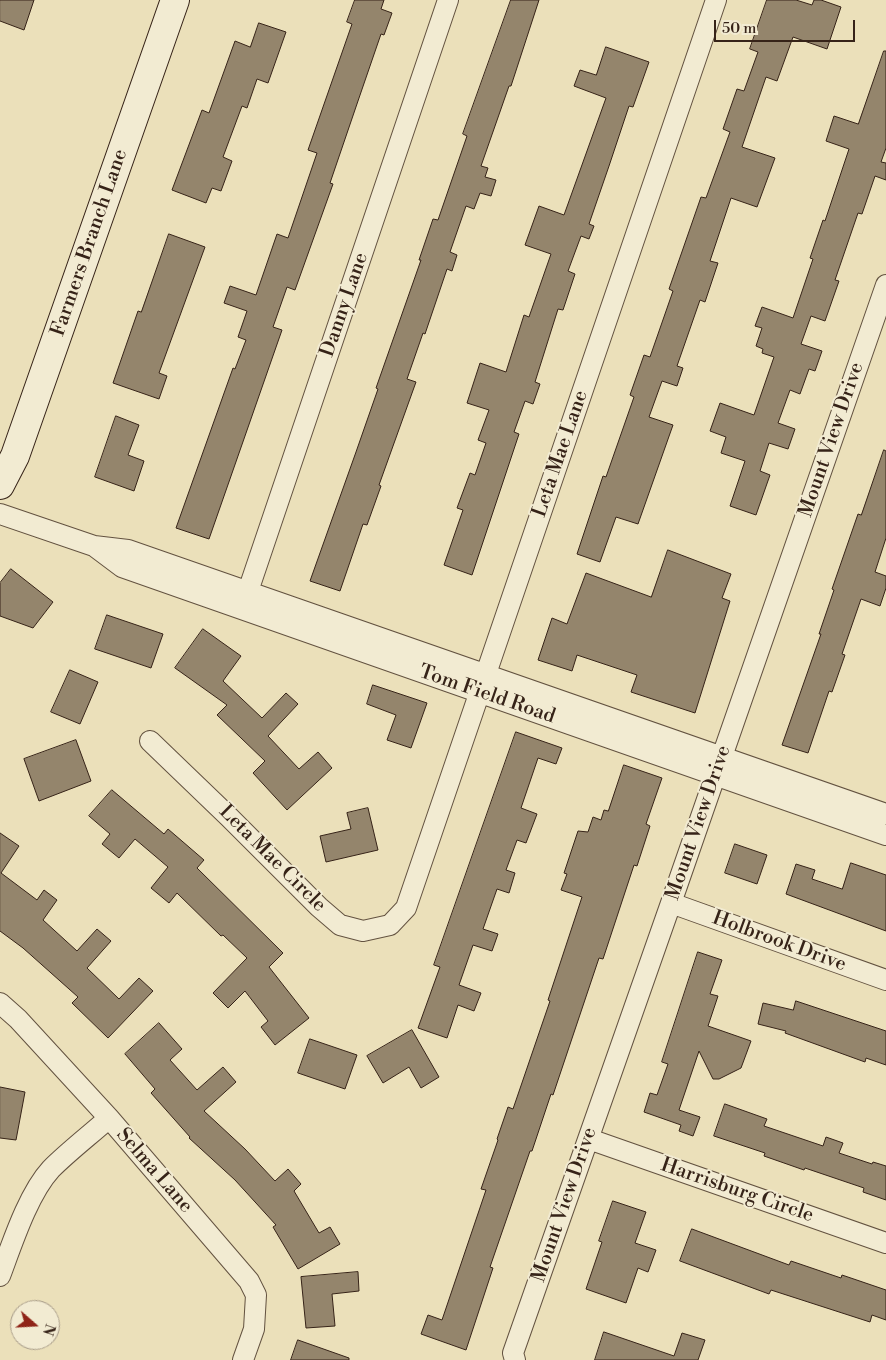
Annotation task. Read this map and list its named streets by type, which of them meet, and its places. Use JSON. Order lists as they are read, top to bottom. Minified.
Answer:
{"streets":{"street":["Farmers Branch Lane","Danny Lane","Mount View Drive","Leta Mae Lane","Tom Field Road","Leta Mae Circle","Holbrook Drive","Selma Lane","Harrisburg Circle"]},"crossings":[["Danny Lane","Tom Field Road"],["Mount View Drive","Tom Field Road"],["Mount View Drive","Holbrook Drive"],["Mount View Drive","Harrisburg Circle"],["Leta Mae Lane","Tom Field Road"],["Leta Mae Lane","Leta Mae Circle"]],"scale_bar":"50 m","north":"right"}
